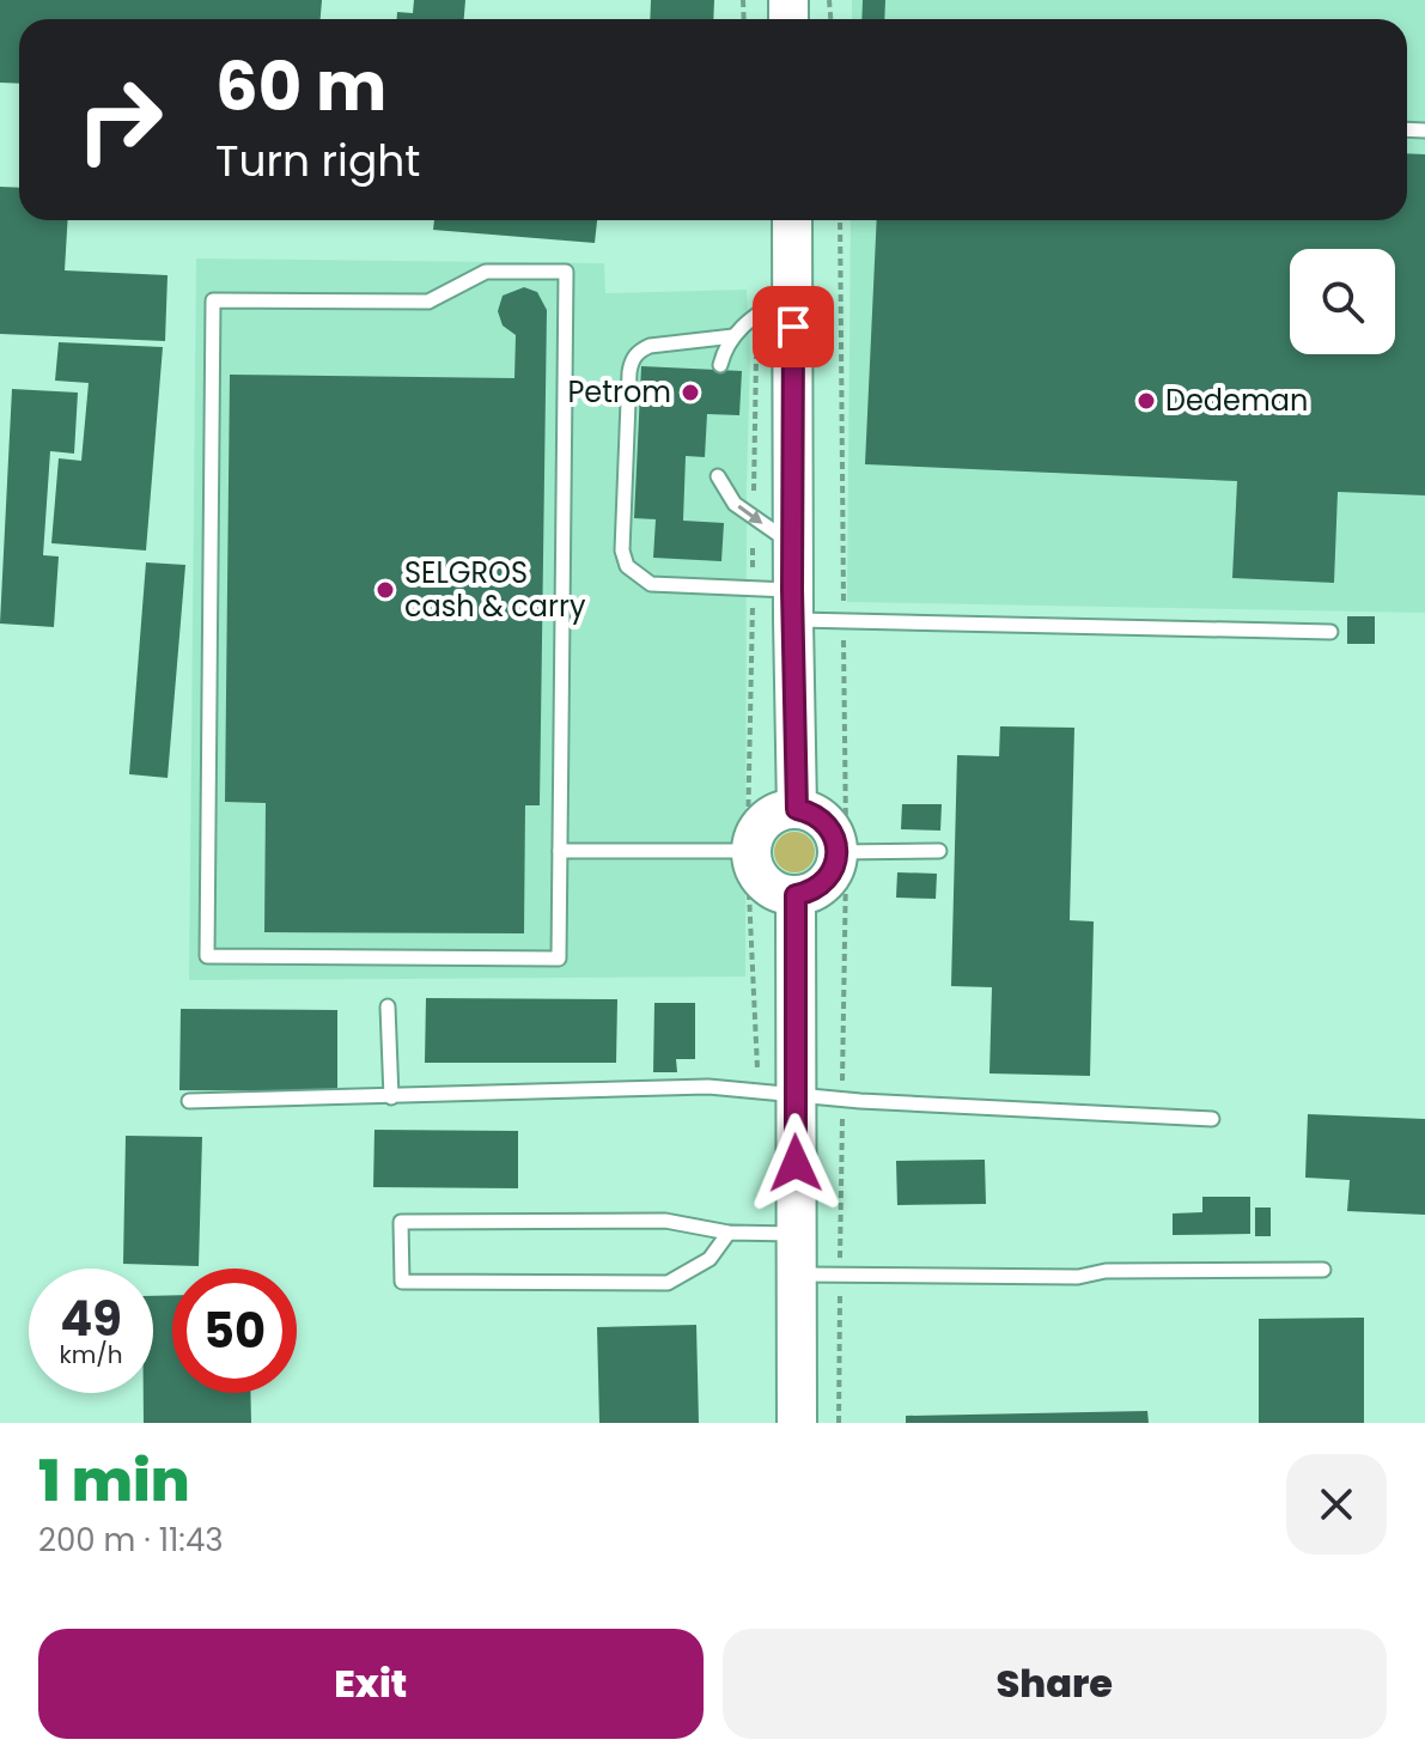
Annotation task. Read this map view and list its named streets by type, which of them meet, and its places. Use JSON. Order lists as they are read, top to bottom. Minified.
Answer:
{"places":["Petrom","Dedeman","SELGROS cash & carry"],"page":{"turn":["60 m","Turn right"],"speed":"49 km/h","limit":"50","heading":["1 min","200 m · 11:43"],"buttons":["Exit","Share"]}}
